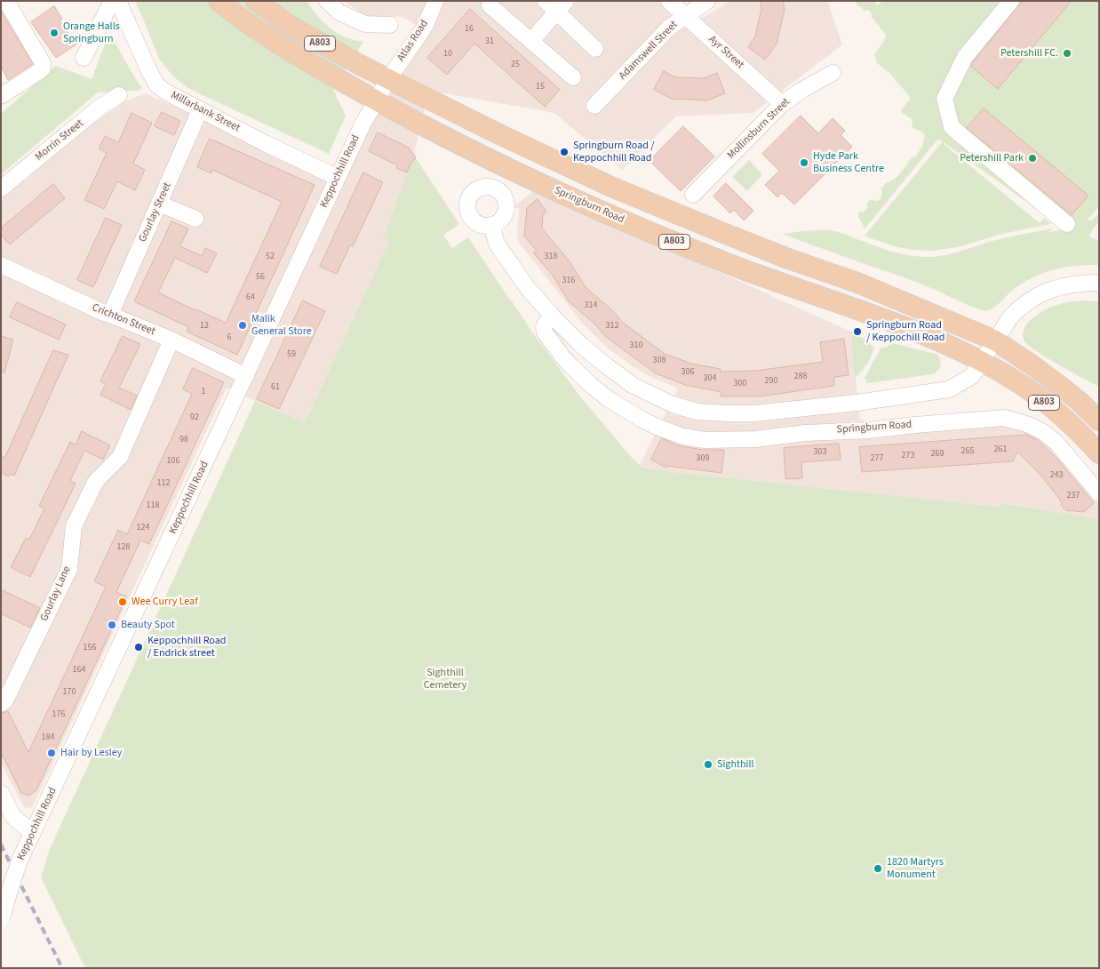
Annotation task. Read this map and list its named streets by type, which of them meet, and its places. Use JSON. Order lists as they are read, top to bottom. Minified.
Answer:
{"streets":{"main road":["A803","Springburn Road"],"street":["Atlas Road","Adamswell Street","Ayr Street","Millarbank Street","Mollinsburn Street","Morrin Street","Keppochhill Road","Gourlay Street","Crichton Street","Gourlay Lane"]},"crossings":[["Atlas Road","A803"],["Atlas Road","Keppochhill Road"],["A803","Keppochhill Road"],["Adamswell Street","Ayr Street"],["Ayr Street","Mollinsburn Street"],["Millarbank Street","Keppochhill Road"],["Millarbank Street","Gourlay Street"],["Keppochhill Road","Springburn Road"],["Keppochhill Road","Crichton Street"],["Gourlay Street","Crichton Street"],["Crichton Street","Gourlay Lane"]],"parks":["Sighthill Cemetery"],"places":["Orange Halls Springburn","Petershill FC.","Springburn Road / Keppochhill Road","Petershill Park","Hyde Park Business Centre","Malik General Store","Springburn Road / Keppochill Road","Wee Curry Leaf","Beauty Spot","Keppochhill Road / Endrick street","Hair by Lesley","Sighthill","1820 Martyrs Monument"],"house_numbers":["16","31","10","25","15","52","318","56","316","64","314","12","312","6","310","59","308","306","288","304","290","300","61","1","92","98","261","265","303","269","273","309","277","106","243","112","237","118","124","128","156","164","170","176","184"]}
